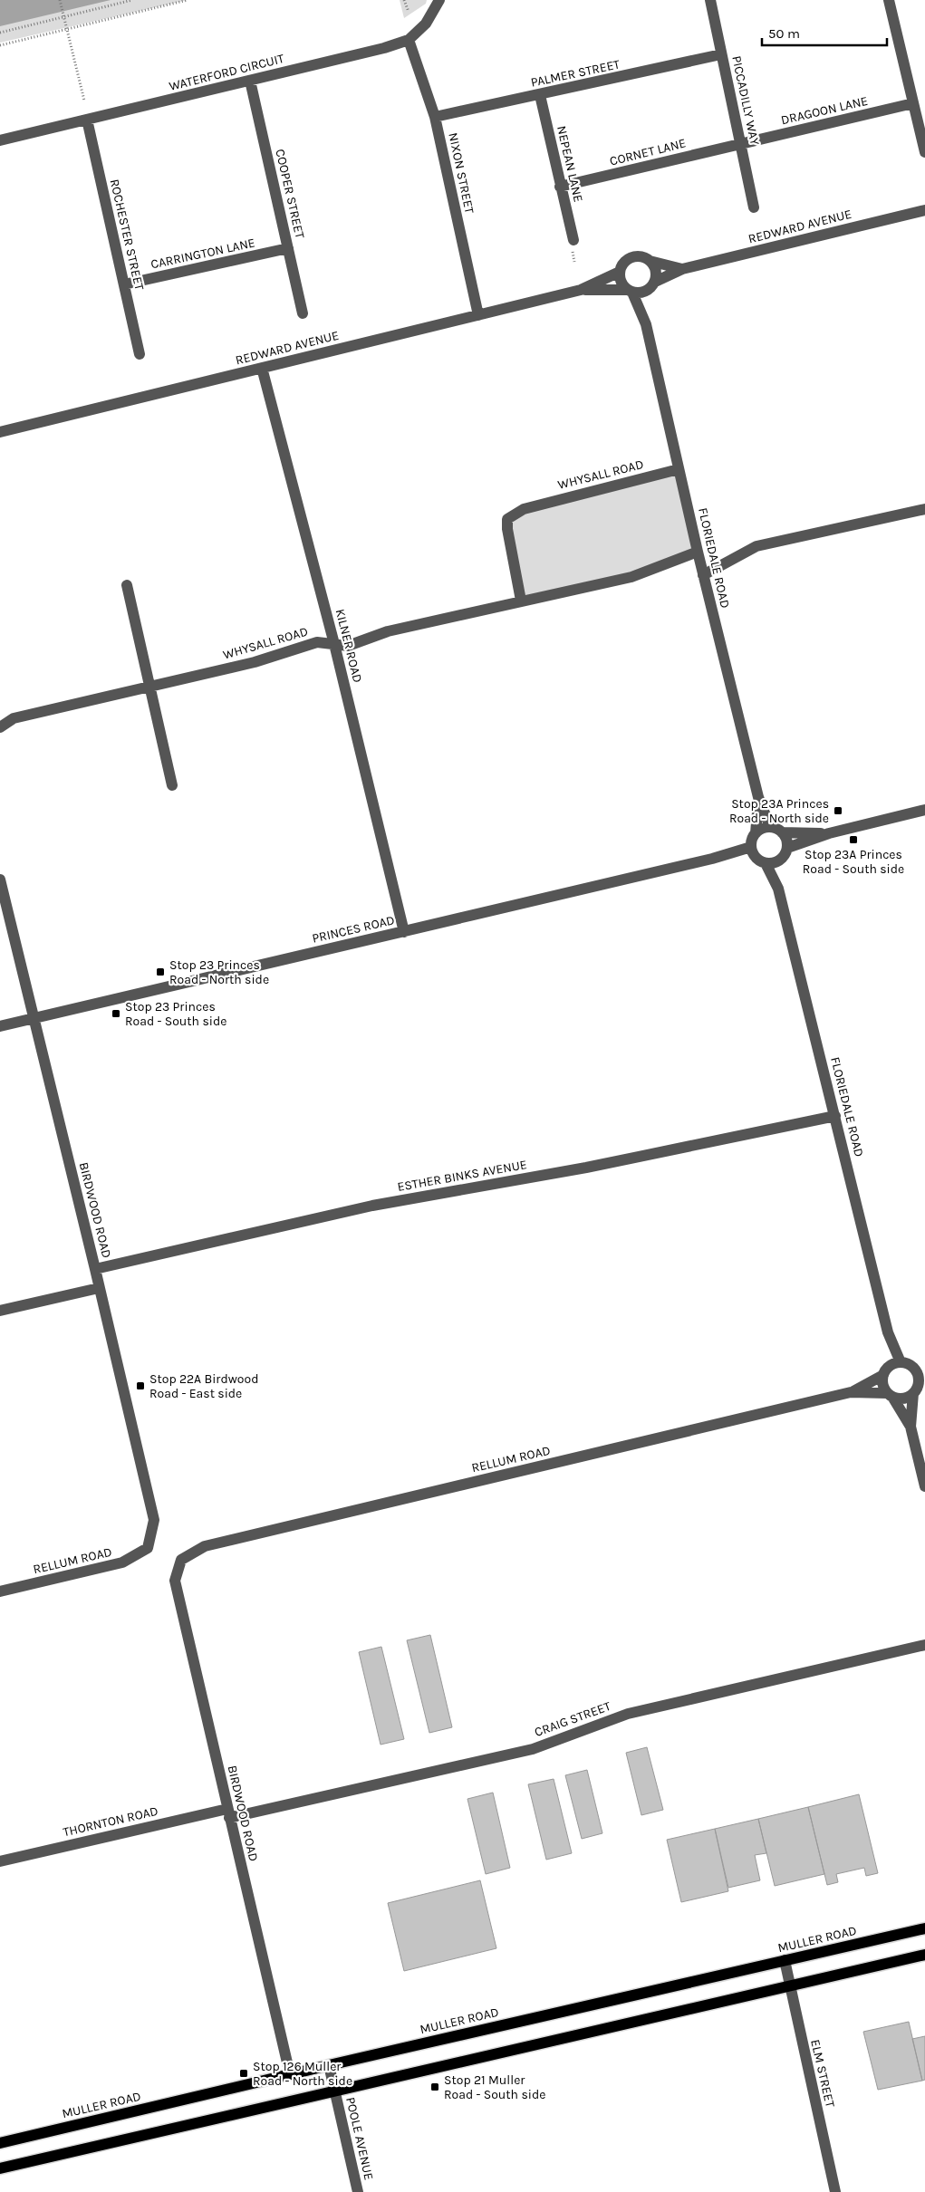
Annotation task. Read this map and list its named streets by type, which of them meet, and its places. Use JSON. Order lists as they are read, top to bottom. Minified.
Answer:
{"streets":{"main road":["MULLER ROAD"],"street":["WATERFORD CIRCUIT","PALMER STREET","PICCADILLY WAY","DRAGOON LANE","CORNET LANE","NEPEAN LANE","NIXON STREET","COOPER STREET","REDWARD AVENUE","ROCHESTER STREET","CARRINGTON LANE","WHYSALL ROAD","FLORIEDALE ROAD","KILNER ROAD","PRINCES ROAD","ESTHER BINKS AVENUE","BIRDWOOD ROAD","RELLUM ROAD","CRAIG STREET","THORNTON ROAD","ELM STREET","POOLE AVENUE"]},"crossings":[["WATERFORD CIRCUIT","NIXON STREET"],["WATERFORD CIRCUIT","COOPER STREET"],["WATERFORD CIRCUIT","ROCHESTER STREET"],["PALMER STREET","PICCADILLY WAY"],["PALMER STREET","NEPEAN LANE"],["PALMER STREET","NIXON STREET"],["PICCADILLY WAY","DRAGOON LANE"],["PICCADILLY WAY","CORNET LANE"],["DRAGOON LANE","CORNET LANE"],["CORNET LANE","NEPEAN LANE"],["NIXON STREET","REDWARD AVENUE"],["COOPER STREET","CARRINGTON LANE"],["REDWARD AVENUE","FLORIEDALE ROAD"],["REDWARD AVENUE","KILNER ROAD"],["ROCHESTER STREET","CARRINGTON LANE"],["WHYSALL ROAD","FLORIEDALE ROAD"],["WHYSALL ROAD","KILNER ROAD"],["FLORIEDALE ROAD","PRINCES ROAD"],["FLORIEDALE ROAD","ESTHER BINKS AVENUE"],["FLORIEDALE ROAD","RELLUM ROAD"],["KILNER ROAD","PRINCES ROAD"],["PRINCES ROAD","BIRDWOOD ROAD"],["ESTHER BINKS AVENUE","BIRDWOOD ROAD"],["BIRDWOOD ROAD","RELLUM ROAD"],["BIRDWOOD ROAD","CRAIG STREET"],["BIRDWOOD ROAD","THORNTON ROAD"],["BIRDWOOD ROAD","MULLER ROAD"],["CRAIG STREET","THORNTON ROAD"],["MULLER ROAD","ELM STREET"],["MULLER ROAD","POOLE AVENUE"]],"places":{"transit":["Stop 23A Princes Road - North side","Stop 23A Princes Road - South side","Stop 23 Princes Road - North side","Stop 23 Princes Road - South side","Stop 22A Birdwood Road - East side","Stop 126 Muller Road - North side","Stop 21 Muller Road - South side"]},"scale_bar":"50 m"}
